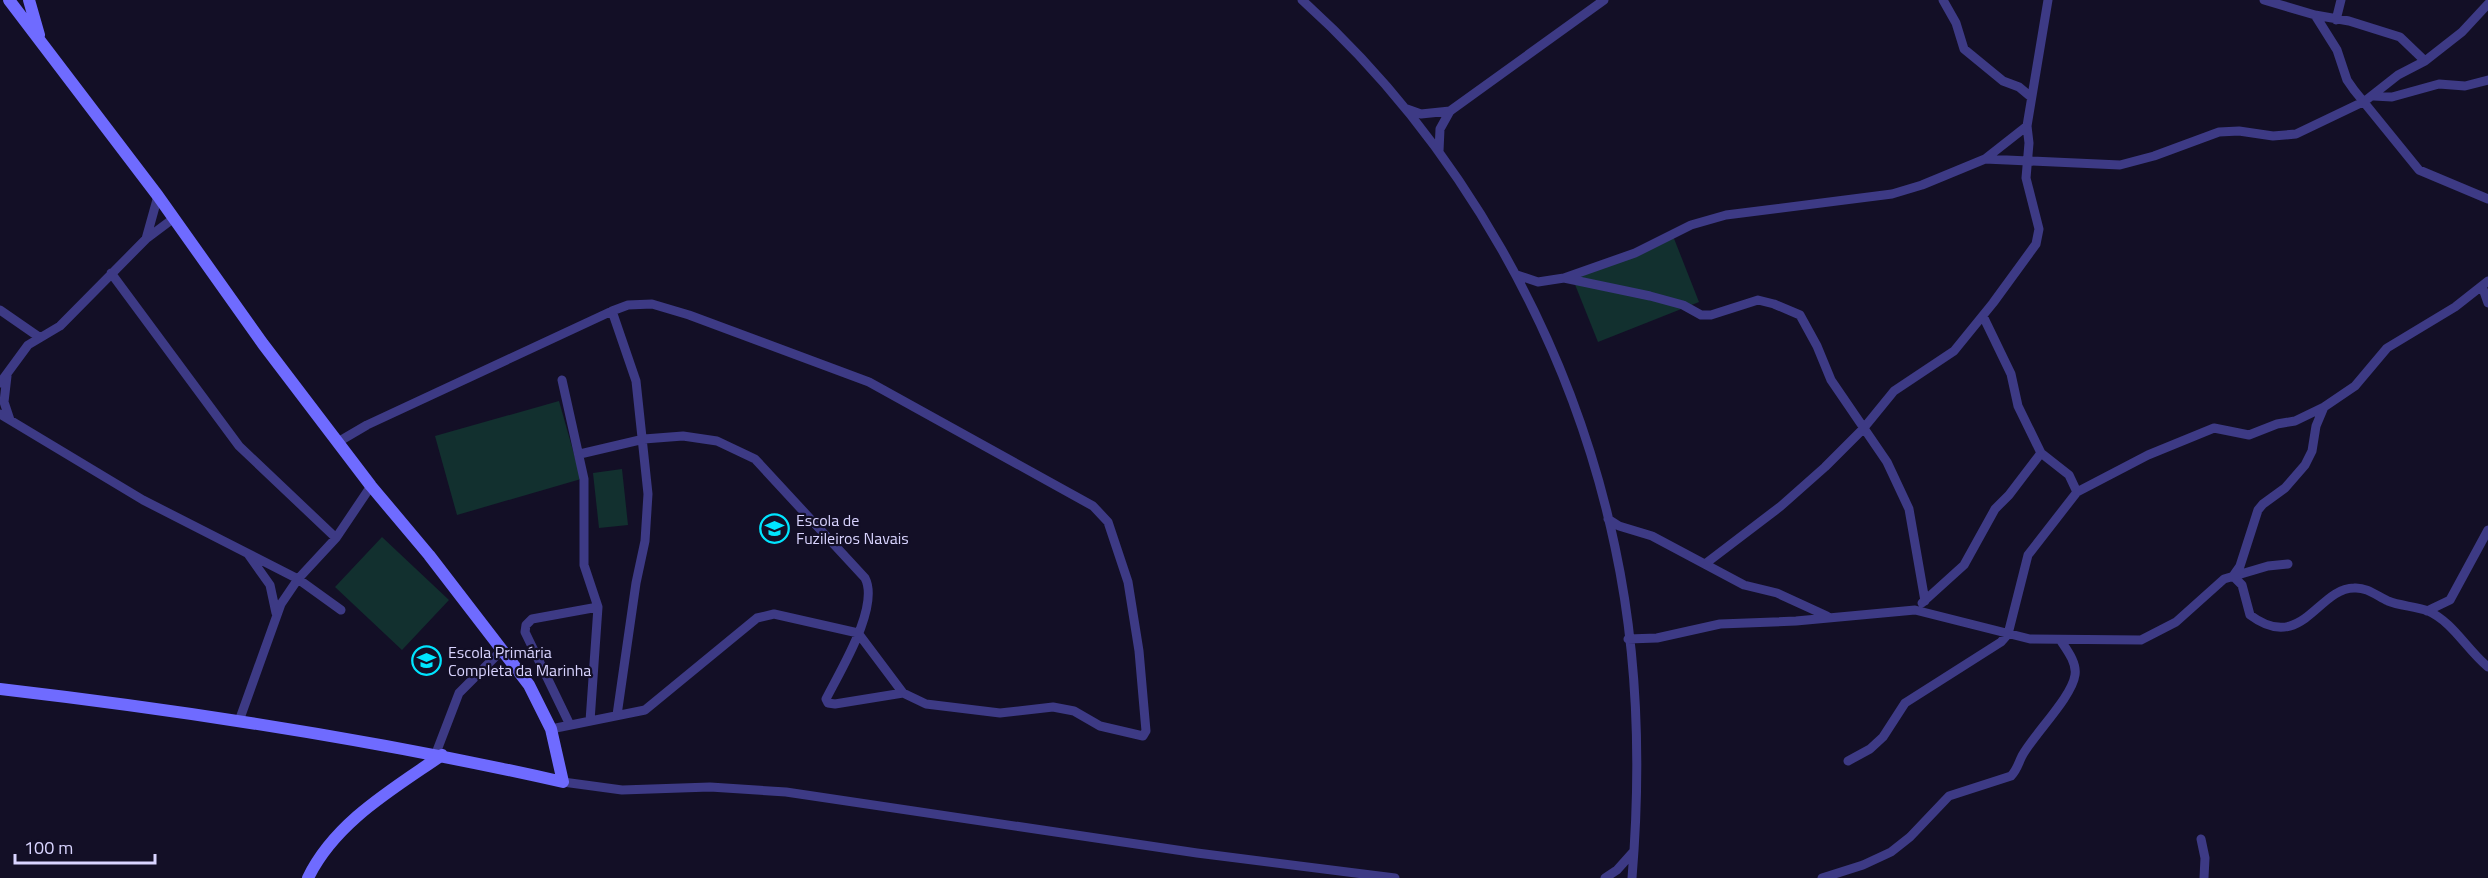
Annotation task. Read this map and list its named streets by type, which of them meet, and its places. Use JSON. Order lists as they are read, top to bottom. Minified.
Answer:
{"places":{"school or university":["Escola de Fuzileiros Navais","Escola Primária Completa da Marinha"]},"scale_bar":"100 m"}
